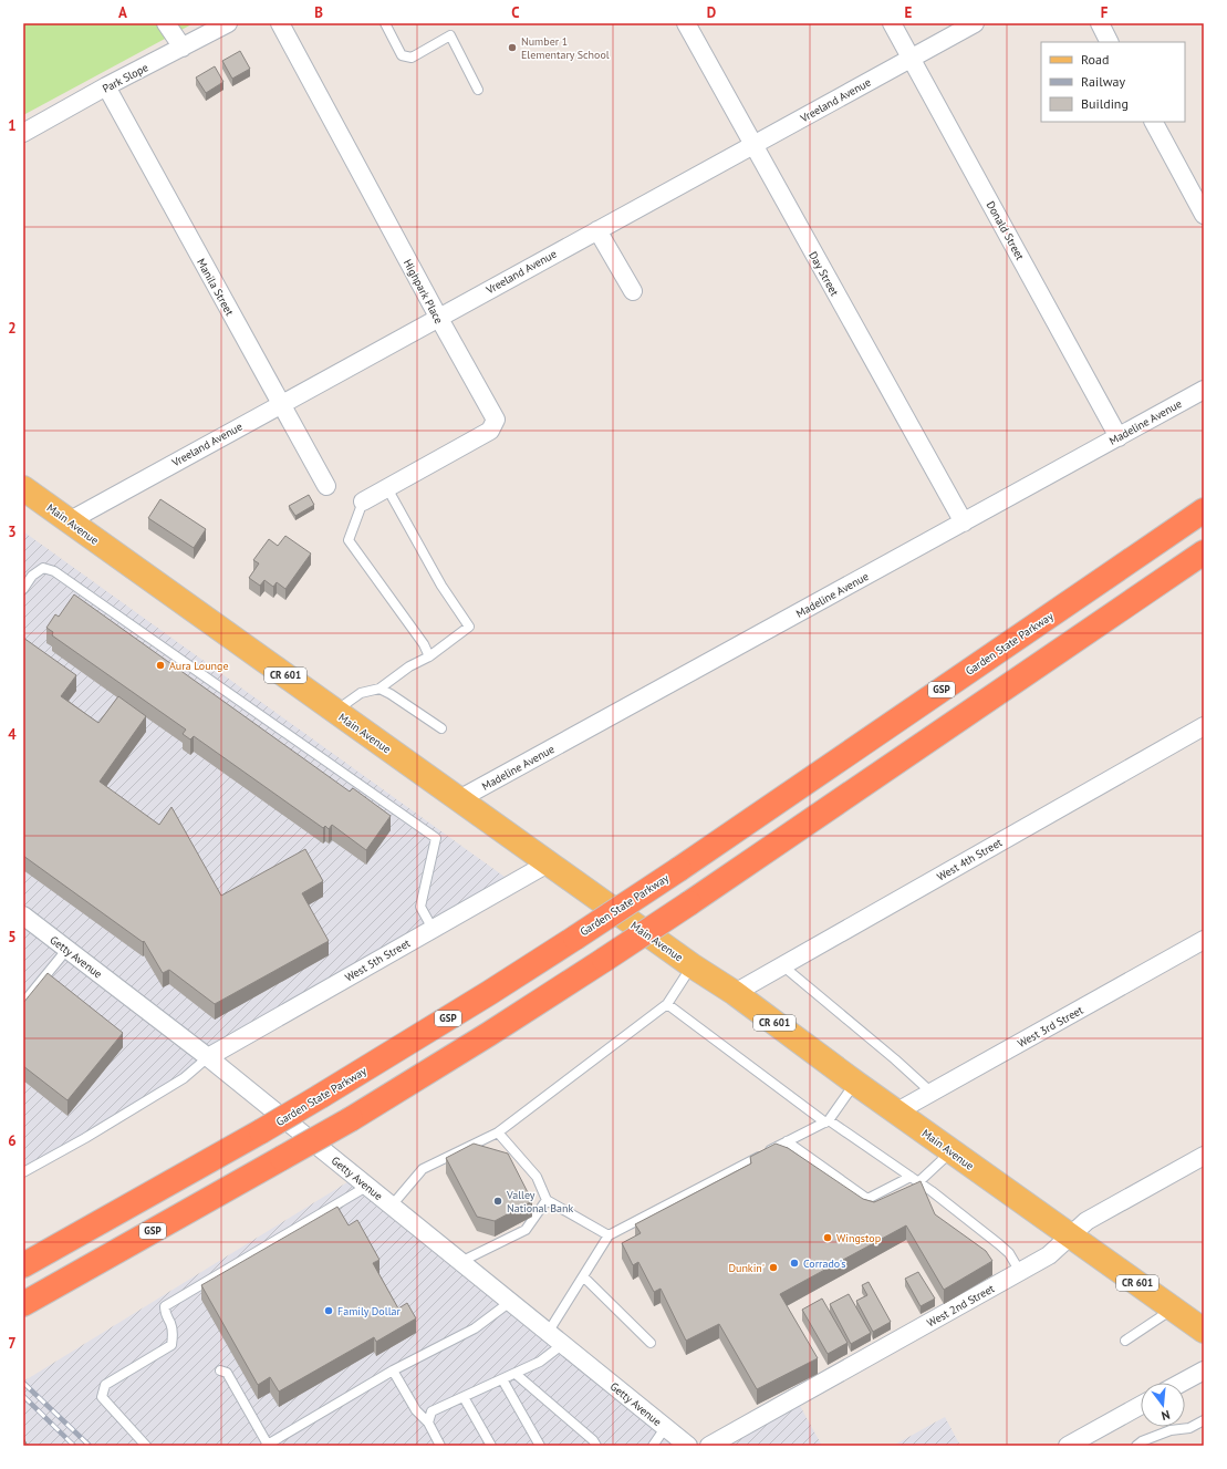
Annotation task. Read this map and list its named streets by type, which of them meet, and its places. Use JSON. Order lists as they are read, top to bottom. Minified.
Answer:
{"streets":{"highway":["Garden State Parkway","GSP"],"main road":["Main Avenue","CR 601"],"street":["Park Slope","Vreeland Avenue","Donald Street","Day Street","Manila Street","Highpark Place","Madeline Avenue","West 4th Street","Getty Avenue","West 5th Street","West 3rd Street","West 2nd Street"]},"crossings":[["Park Slope","Manila Street"],["Vreeland Avenue","Donald Street"],["Vreeland Avenue","Day Street"],["Vreeland Avenue","Manila Street"],["Vreeland Avenue","Highpark Place"],["Vreeland Avenue","Main Avenue"],["Donald Street","Madeline Avenue"],["Day Street","Madeline Avenue"],["Madeline Avenue","Main Avenue"],["Main Avenue","West 4th Street"],["Main Avenue","West 5th Street"],["Main Avenue","West 3rd Street"],["Main Avenue","West 2nd Street"],["Getty Avenue","West 5th Street"]],"places":["Number 1 Elementary School","Aura Lounge","Valley National Bank","Wingstop","Corrado's","Dunkin'","Family Dollar"],"legend":["Road","Railway","Building"],"north":"bottom","grid":{"columns":["A","B","C","D","E","F"],"rows":["1","2","3","4","5","6","7"]}}
